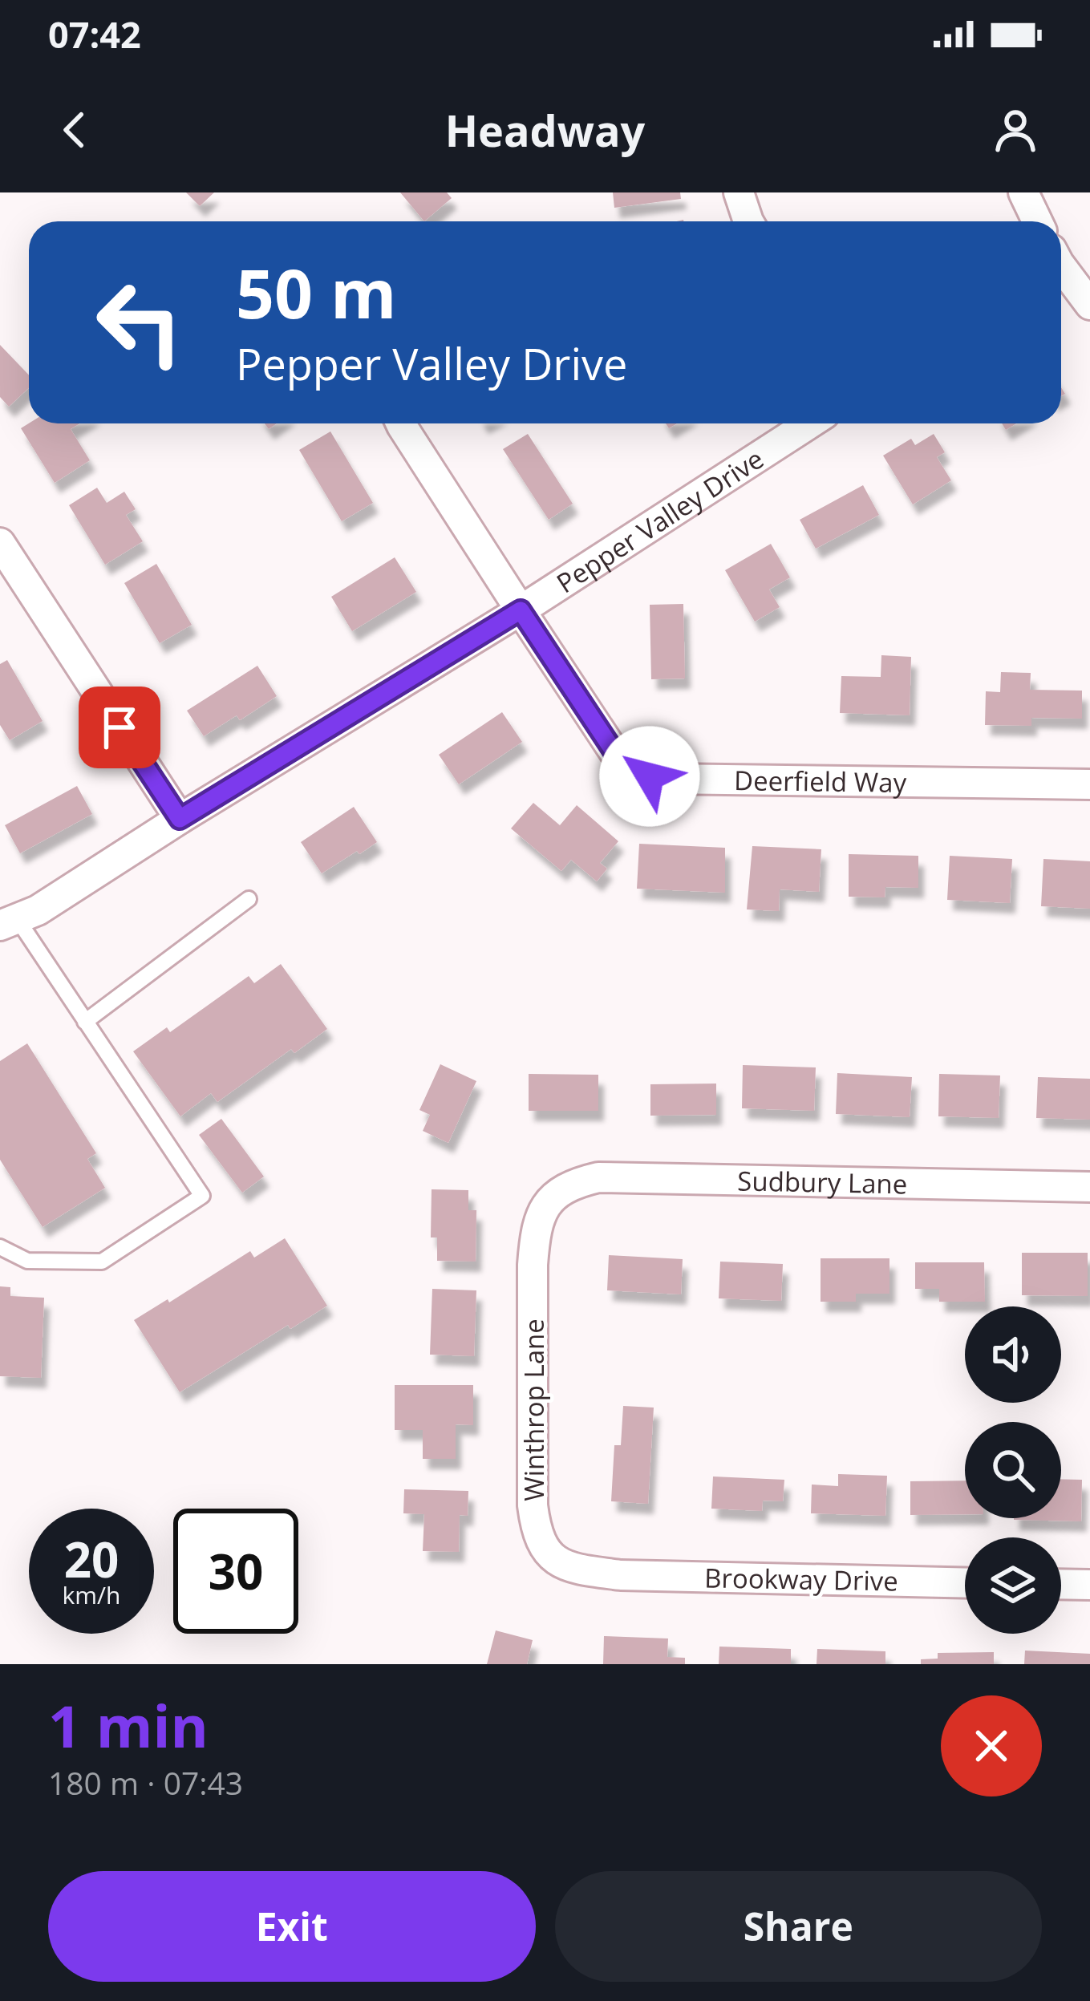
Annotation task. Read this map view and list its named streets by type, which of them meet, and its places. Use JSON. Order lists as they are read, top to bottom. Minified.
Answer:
{"streets":{"street":["Pepper Valley Drive","Deerfield Way","Sudbury Lane","Winthrop Lane","Brookway Drive"]},"crossings":[["Pepper Valley Drive","Deerfield Way"],["Sudbury Lane","Winthrop Lane"],["Winthrop Lane","Brookway Drive"]],"page":{"status":"07:42","header":"Headway","turn":["50 m","Pepper Valley Drive"],"speed":"20 km/h","limit":"30","heading":["1 min","180 m · 07:43"],"buttons":["Exit","Share"]}}
